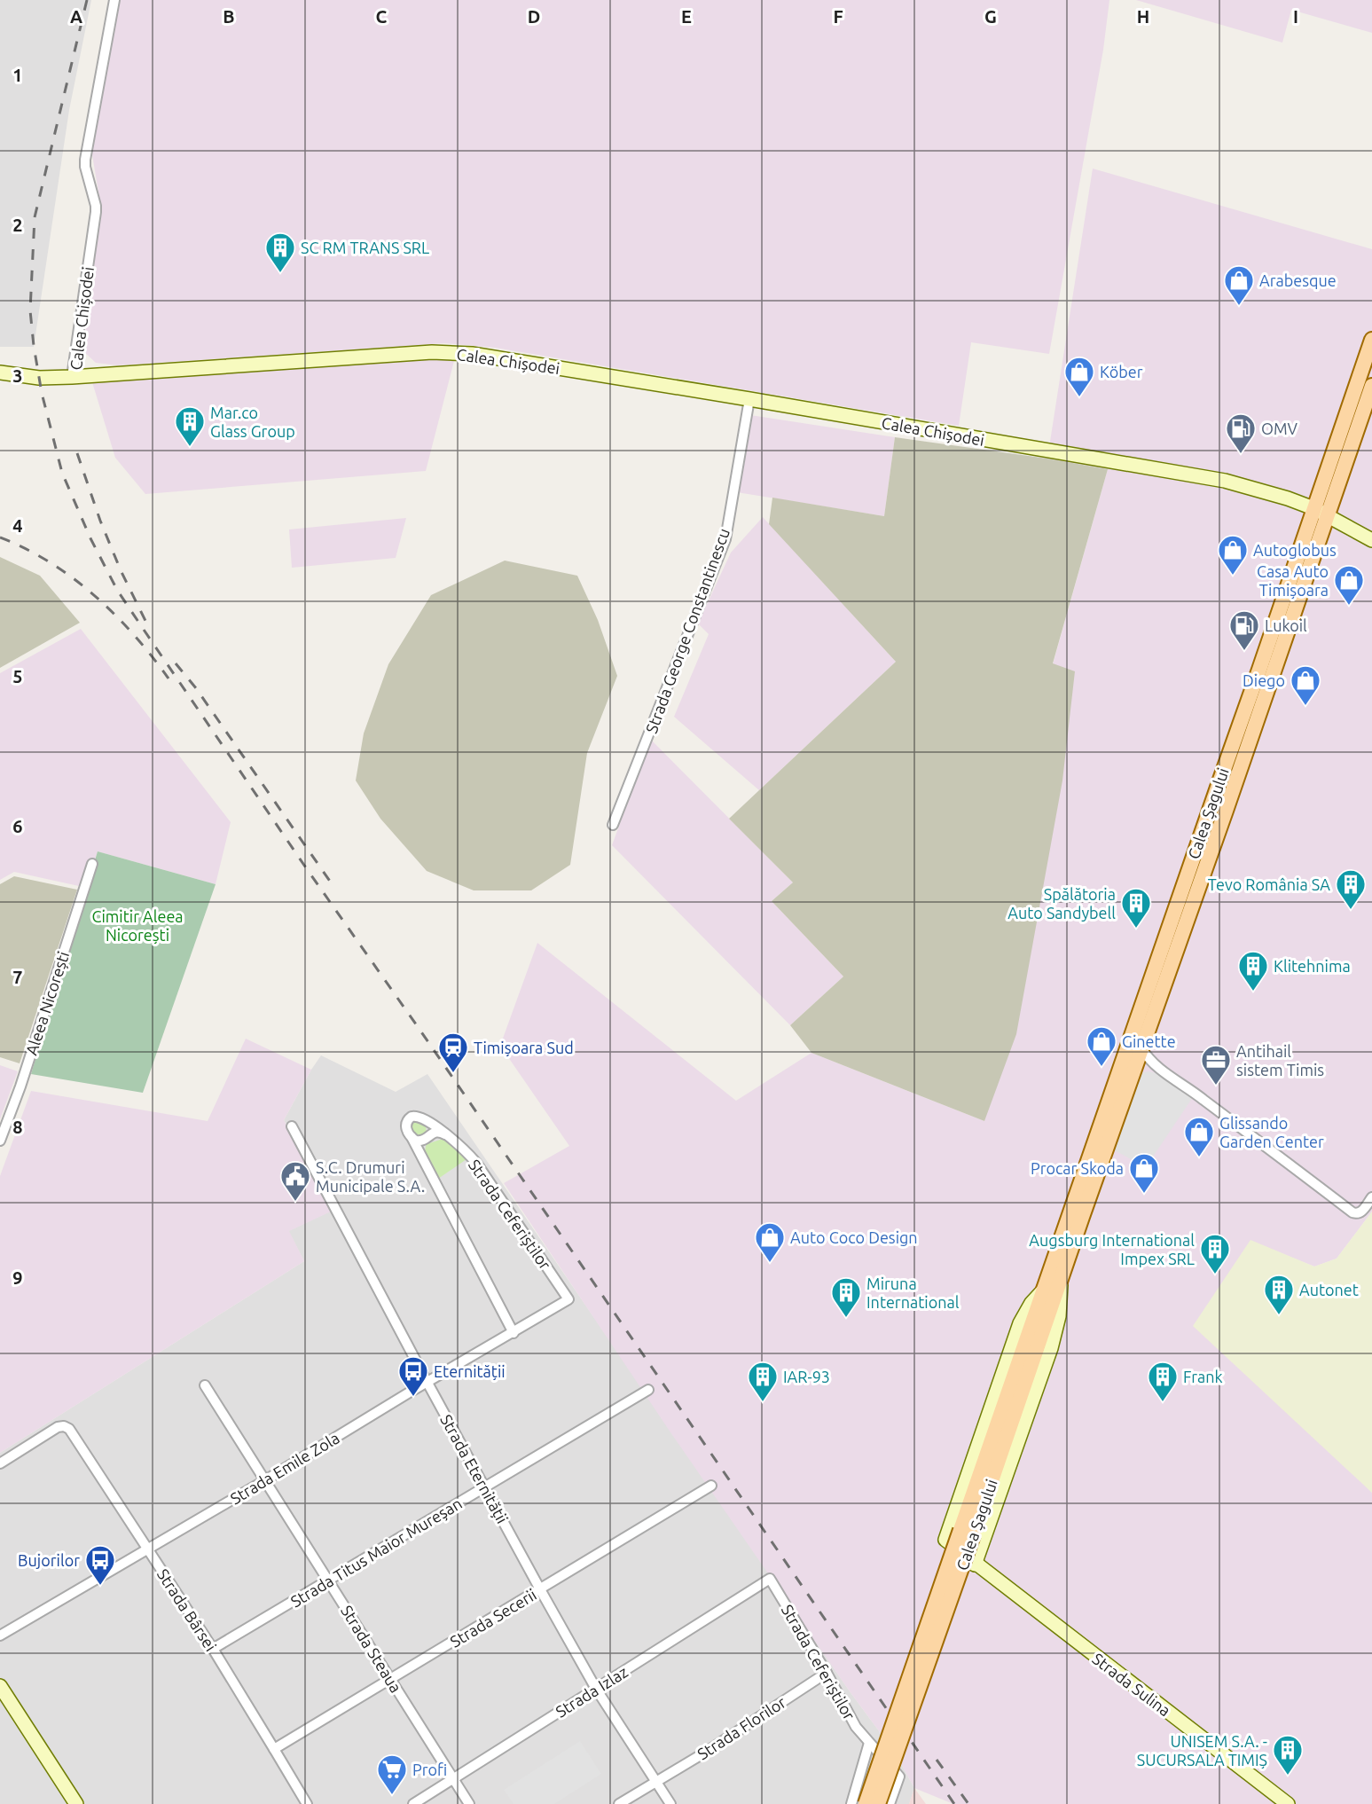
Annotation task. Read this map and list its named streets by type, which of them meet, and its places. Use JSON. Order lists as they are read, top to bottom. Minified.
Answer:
{"streets":{"main road":["Calea Chișodei","Calea Șagului","Strada Sulina"],"street":["Strada George Constantinescu","Aleea Nicorești","Strada Ceferiștilor","Strada Emile Zola","Strada Eternității","Strada Titus Maior Mureșan","Strada Bârsei","Strada Secerii","Strada Steaua","Strada Izlaz","Strada Florilor"]},"crossings":[["Calea Chișodei","Strada George Constantinescu"],["Calea Chișodei","Calea Șagului"],["Calea Șagului","Strada Sulina"],["Strada Ceferiștilor","Strada Emile Zola"],["Strada Ceferiștilor","Strada Izlaz"],["Strada Ceferiștilor","Strada Florilor"],["Strada Emile Zola","Strada Eternității"],["Strada Emile Zola","Strada Bârsei"],["Strada Emile Zola","Strada Steaua"],["Strada Eternității","Strada Titus Maior Mureșan"],["Strada Eternității","Strada Secerii"],["Strada Eternității","Strada Izlaz"],["Strada Eternității","Strada Florilor"],["Strada Titus Maior Mureșan","Strada Bârsei"],["Strada Titus Maior Mureșan","Strada Steaua"],["Strada Bârsei","Strada Secerii"],["Strada Secerii","Strada Steaua"],["Strada Steaua","Strada Izlaz"]],"parks":["Cimitir Aleea Nicorești"],"places":{"building":["SC RM TRANS SRL","Mar.co Glass Group","Tevo România SA","Spălătoria Auto Sandybell","Klitehnima","Augsburg International Impex SRL","Autonet","Miruna International","IAR-93","Frank","UNISEM S.A. - SUCURSALA TIMIȘ"],"shop":["Arabesque","Köber","Autoglobus","Casa Auto Timișoara","Diego","Ginette","Glissando Garden Center","Procar Skoda","Auto Coco Design"],"fuel station":["OMV","Lukoil"],"station":["Timișoara Sud"],"office":["Antihail sistem Timis"],"public building":["S.C. Drumuri Municipale S.A."],"bus stop":["Eternității","Bujorilor"],"supermarket":["Profi"]},"grid":{"columns":["A","B","C","D","E","F","G","H","I"],"rows":["1","2","3","4","5","6","7","8","9"]}}
